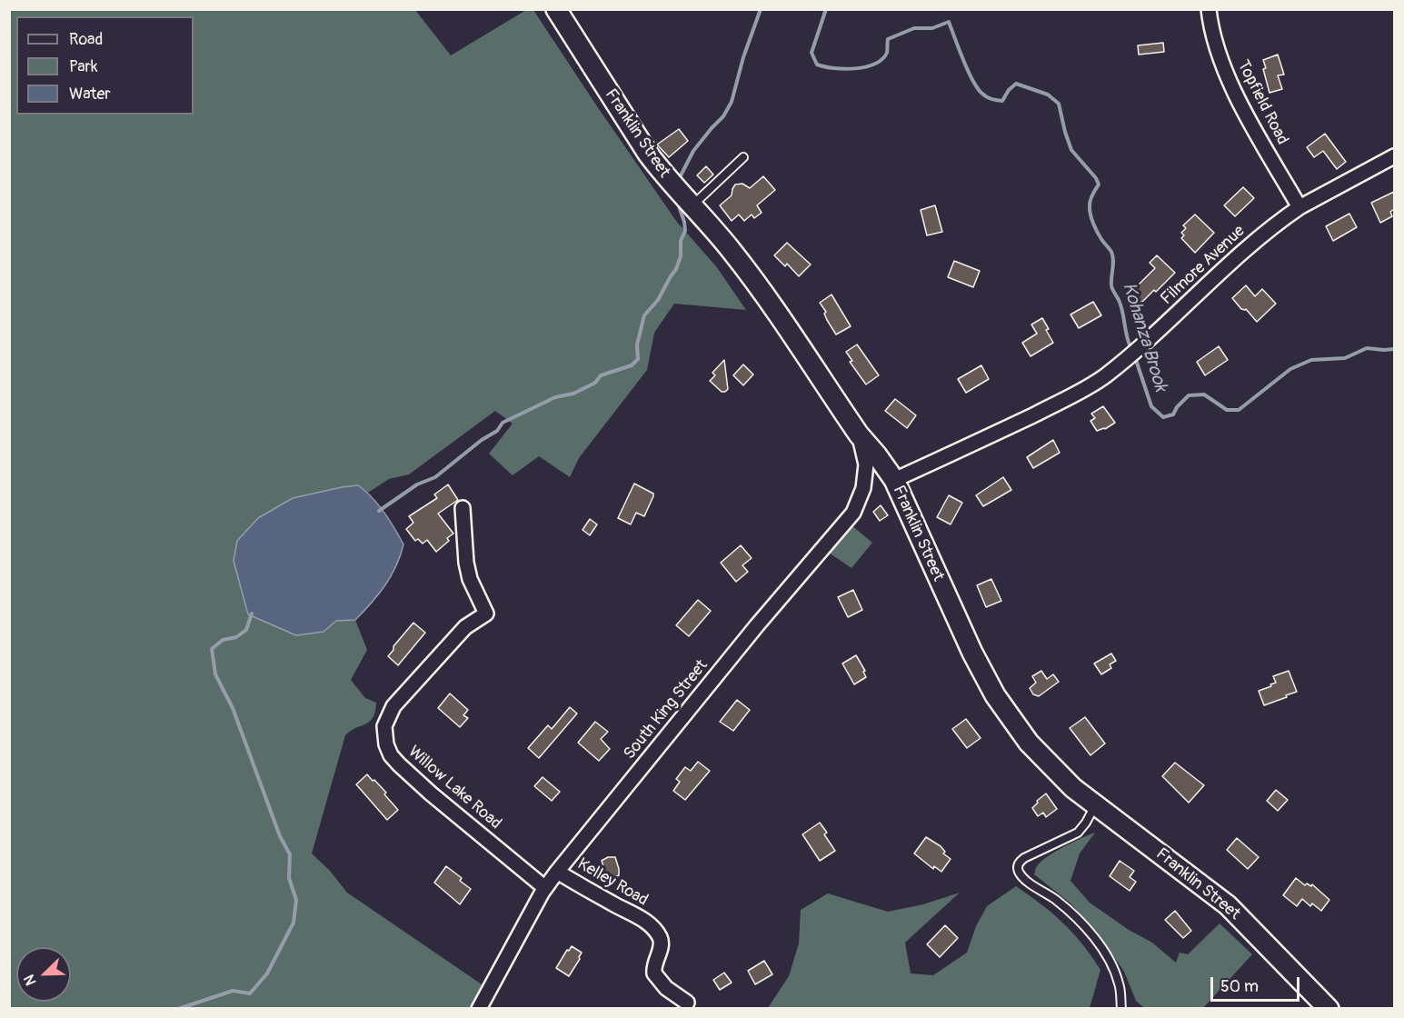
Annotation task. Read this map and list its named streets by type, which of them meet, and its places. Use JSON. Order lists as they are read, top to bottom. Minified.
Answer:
{"streets":{"main road":["Franklin Street"],"street":["Topfield Road","Filmore Avenue","South King Street","Willow Lake Road","Kelley Road"]},"crossings":[["Topfield Road","Filmore Avenue"],["Franklin Street","Filmore Avenue"],["Franklin Street","South King Street"],["South King Street","Willow Lake Road"],["South King Street","Kelley Road"]],"water":["Kohanza Brook"],"legend":["Road","Park","Water"],"scale_bar":"50 m","north":"bottom left"}
